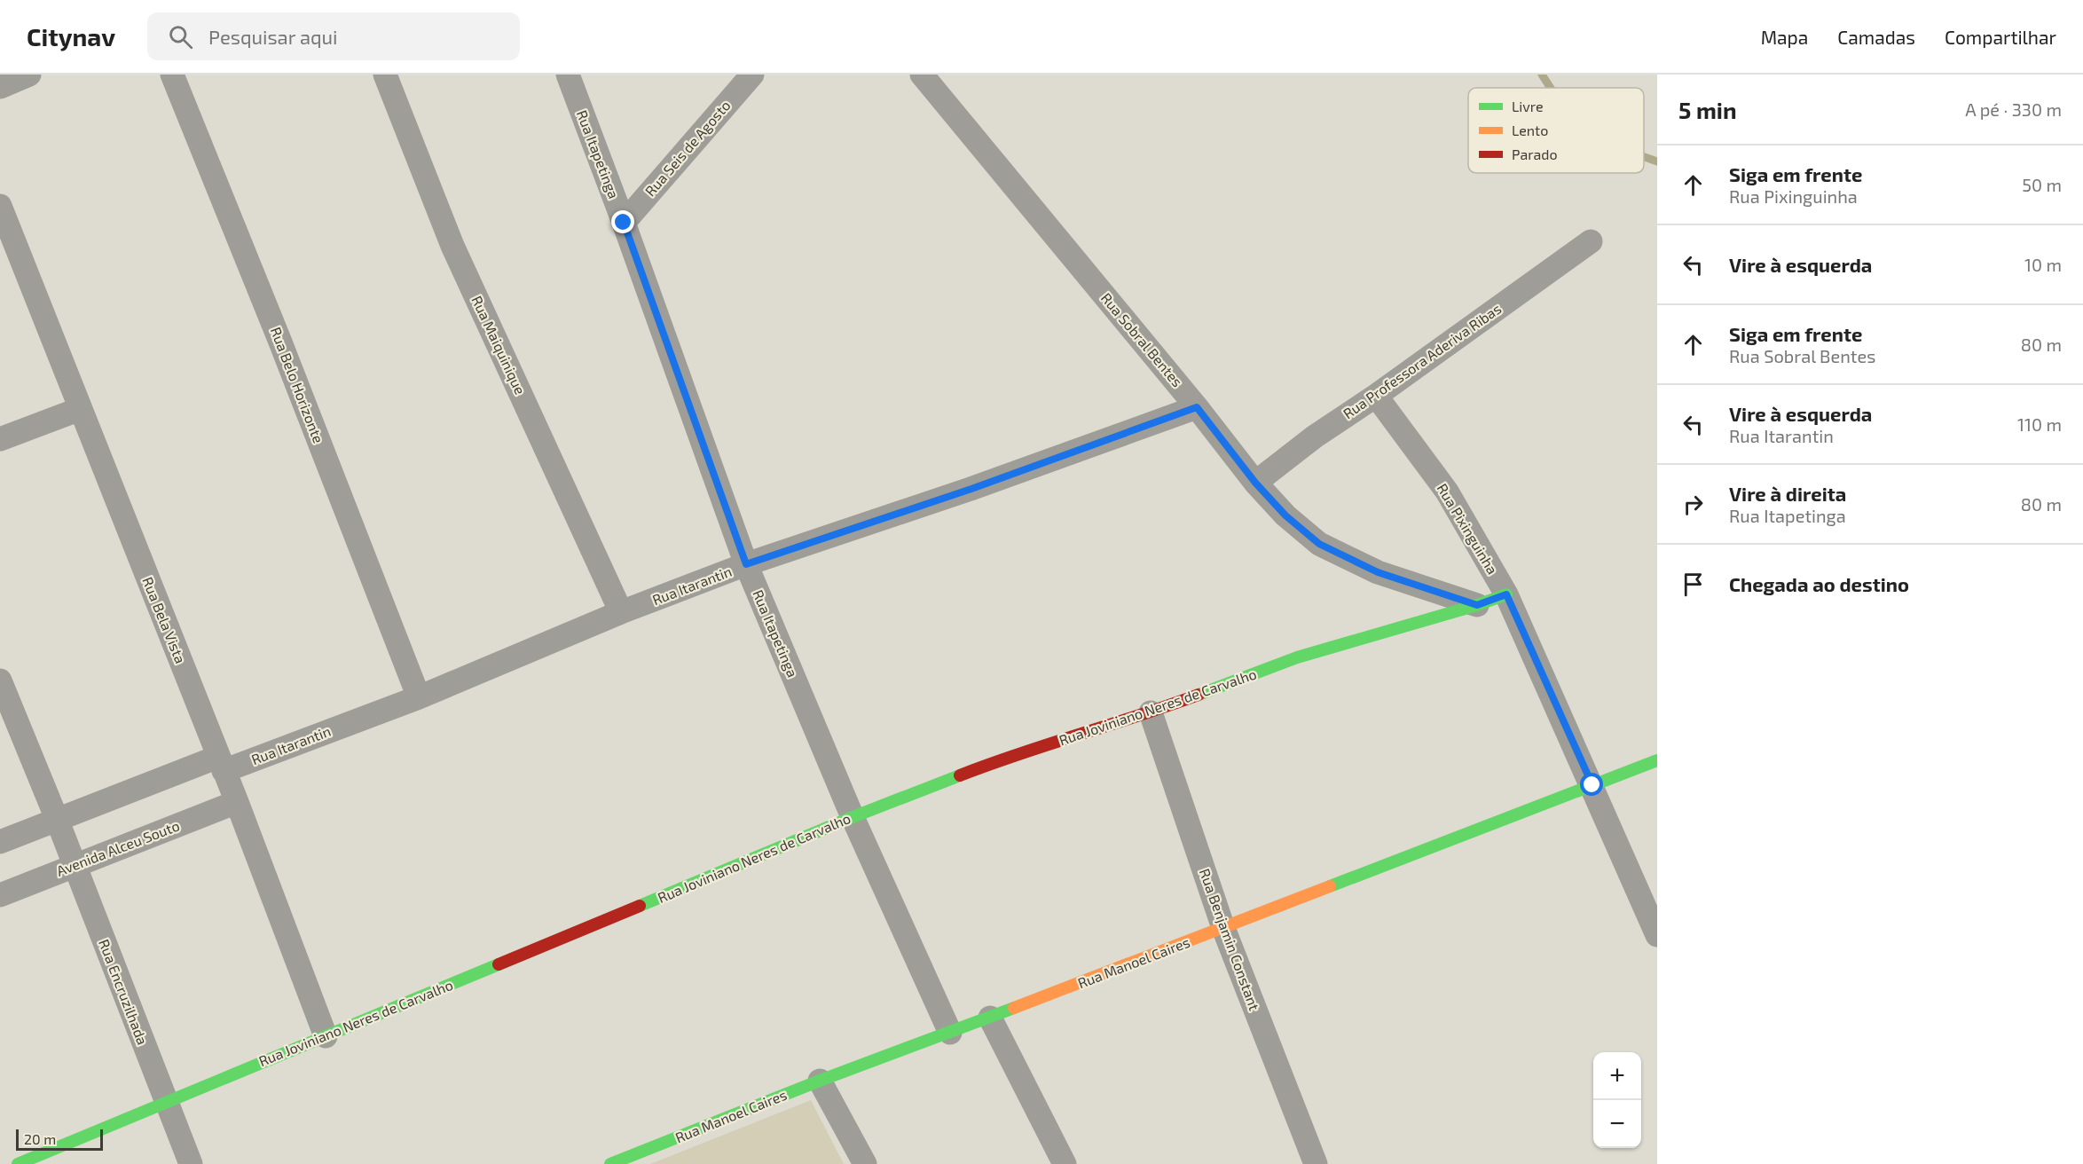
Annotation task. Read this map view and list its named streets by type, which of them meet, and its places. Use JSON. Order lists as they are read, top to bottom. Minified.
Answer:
{"streets":{"street":["Rua Seis de Agosto","Rua Itapetinga","Rua Sobral Bentes","Rua Maiquinique","Rua Professora Aderiva Ribas","Rua Belo Horizonte","Rua Pixinguinha","Rua Itarantin","Rua Bela Vista","Rua Joviniano Neres de Carvalho","Avenida Alceu Souto","Rua Benjamin Constant","Rua Manoel Caires","Rua Encruzilhada"]},"crossings":[["Rua Seis de Agosto","Rua Itapetinga"],["Rua Itapetinga","Rua Itarantin"],["Rua Itapetinga","Rua Joviniano Neres de Carvalho"],["Rua Itapetinga","Rua Manoel Caires"],["Rua Sobral Bentes","Rua Professora Aderiva Ribas"],["Rua Sobral Bentes","Rua Itarantin"],["Rua Sobral Bentes","Rua Joviniano Neres de Carvalho"],["Rua Maiquinique","Rua Itarantin"],["Rua Professora Aderiva Ribas","Rua Pixinguinha"],["Rua Belo Horizonte","Rua Itarantin"],["Rua Pixinguinha","Rua Joviniano Neres de Carvalho"],["Rua Pixinguinha","Rua Manoel Caires"],["Rua Itarantin","Rua Bela Vista"],["Rua Bela Vista","Rua Joviniano Neres de Carvalho"],["Rua Bela Vista","Avenida Alceu Souto"],["Rua Joviniano Neres de Carvalho","Rua Benjamin Constant"],["Rua Joviniano Neres de Carvalho","Rua Encruzilhada"],["Avenida Alceu Souto","Rua Encruzilhada"],["Rua Benjamin Constant","Rua Manoel Caires"]],"legend":["Livre","Lento","Parado"],"scale_bar":"20 m","page":{"header":"Citynav","search":"Pesquisar aqui","nav":["Mapa","Camadas","Compartilhar"],"heading":["5 min","A pé · 330 m"],"list":[["Siga em frente","Rua Pixinguinha","50 m"],["Vire à esquerda","10 m"],["Siga em frente","Rua Sobral Bentes","80 m"],["Vire à esquerda","Rua Itarantin","110 m"],["Vire à direita","Rua Itapetinga","80 m"],"Chegada ao destino"],"map_buttons":["+","−"],"scale":"20 m"}}
